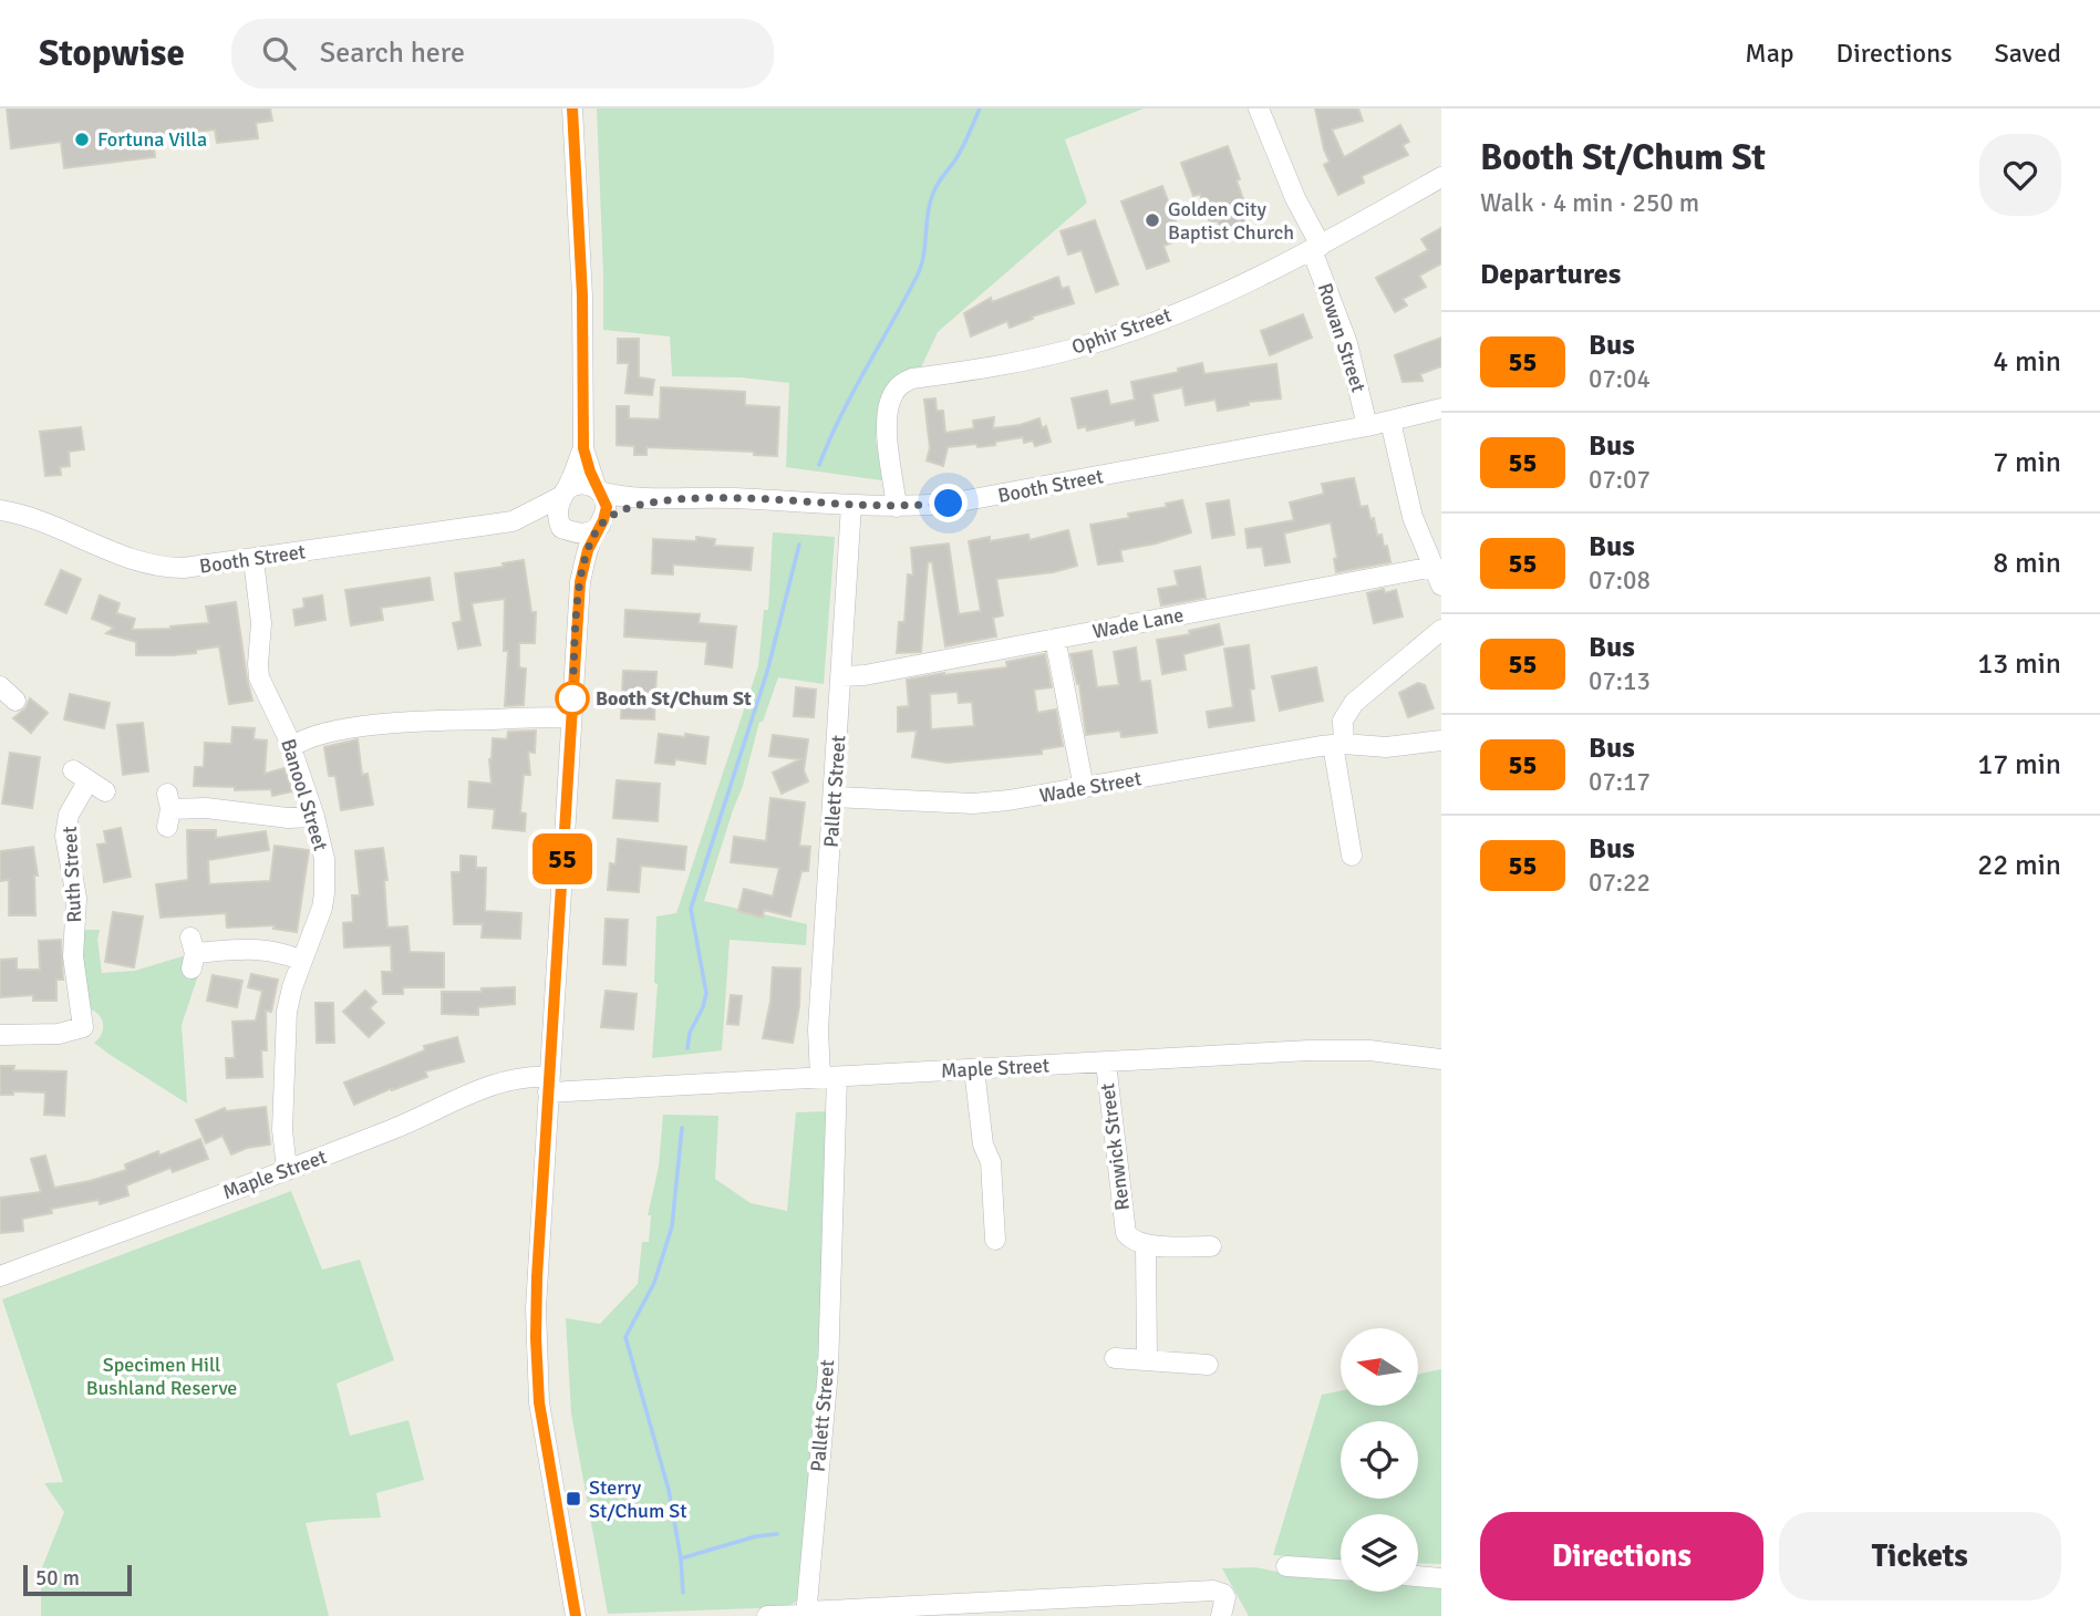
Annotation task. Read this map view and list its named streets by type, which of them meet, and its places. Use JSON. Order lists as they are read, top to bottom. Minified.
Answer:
{"streets":{"street":["Ophir Street","Rowan Street","Booth Street","Wade Lane","Wade Street","Pallett Street","Banool Street","Ruth Street","Maple Street","Renwick Street"]},"crossings":[["Ophir Street","Rowan Street"],["Ophir Street","Booth Street"],["Rowan Street","Booth Street"],["Booth Street","Pallett Street"],["Booth Street","Banool Street"],["Wade Lane","Pallett Street"],["Wade Street","Pallett Street"],["Pallett Street","Maple Street"],["Banool Street","Maple Street"],["Maple Street","Renwick Street"]],"parks":["Specimen Hill Bushland Reserve"],"places":{"other":["Fortuna Villa","Golden City Baptist Church","Booth St/Chum St"],"transit":["Sterry St/Chum St"]},"lines":["bus line 55"],"scale_bar":"50 m","north":"left","page":{"header":"Stopwise","search":"Search here","nav":["Map","Directions","Saved"],"on_map":"55","heading":[["Booth St/Chum St","Walk · 4 min · 250 m"],"Departures"],"list":[{"mark":"55","name":"Bus","note":"07:04","value":"4 min"},{"mark":"55","name":"Bus","note":"07:07","value":"7 min"},{"mark":"55","name":"Bus","note":"07:08","value":"8 min"},{"mark":"55","name":"Bus","note":"07:13","value":"13 min"},{"mark":"55","name":"Bus","note":"07:17","value":"17 min"},{"mark":"55","name":"Bus","note":"07:22","value":"22 min"}],"buttons":["Directions","Tickets"],"scale":"50 m"}}
